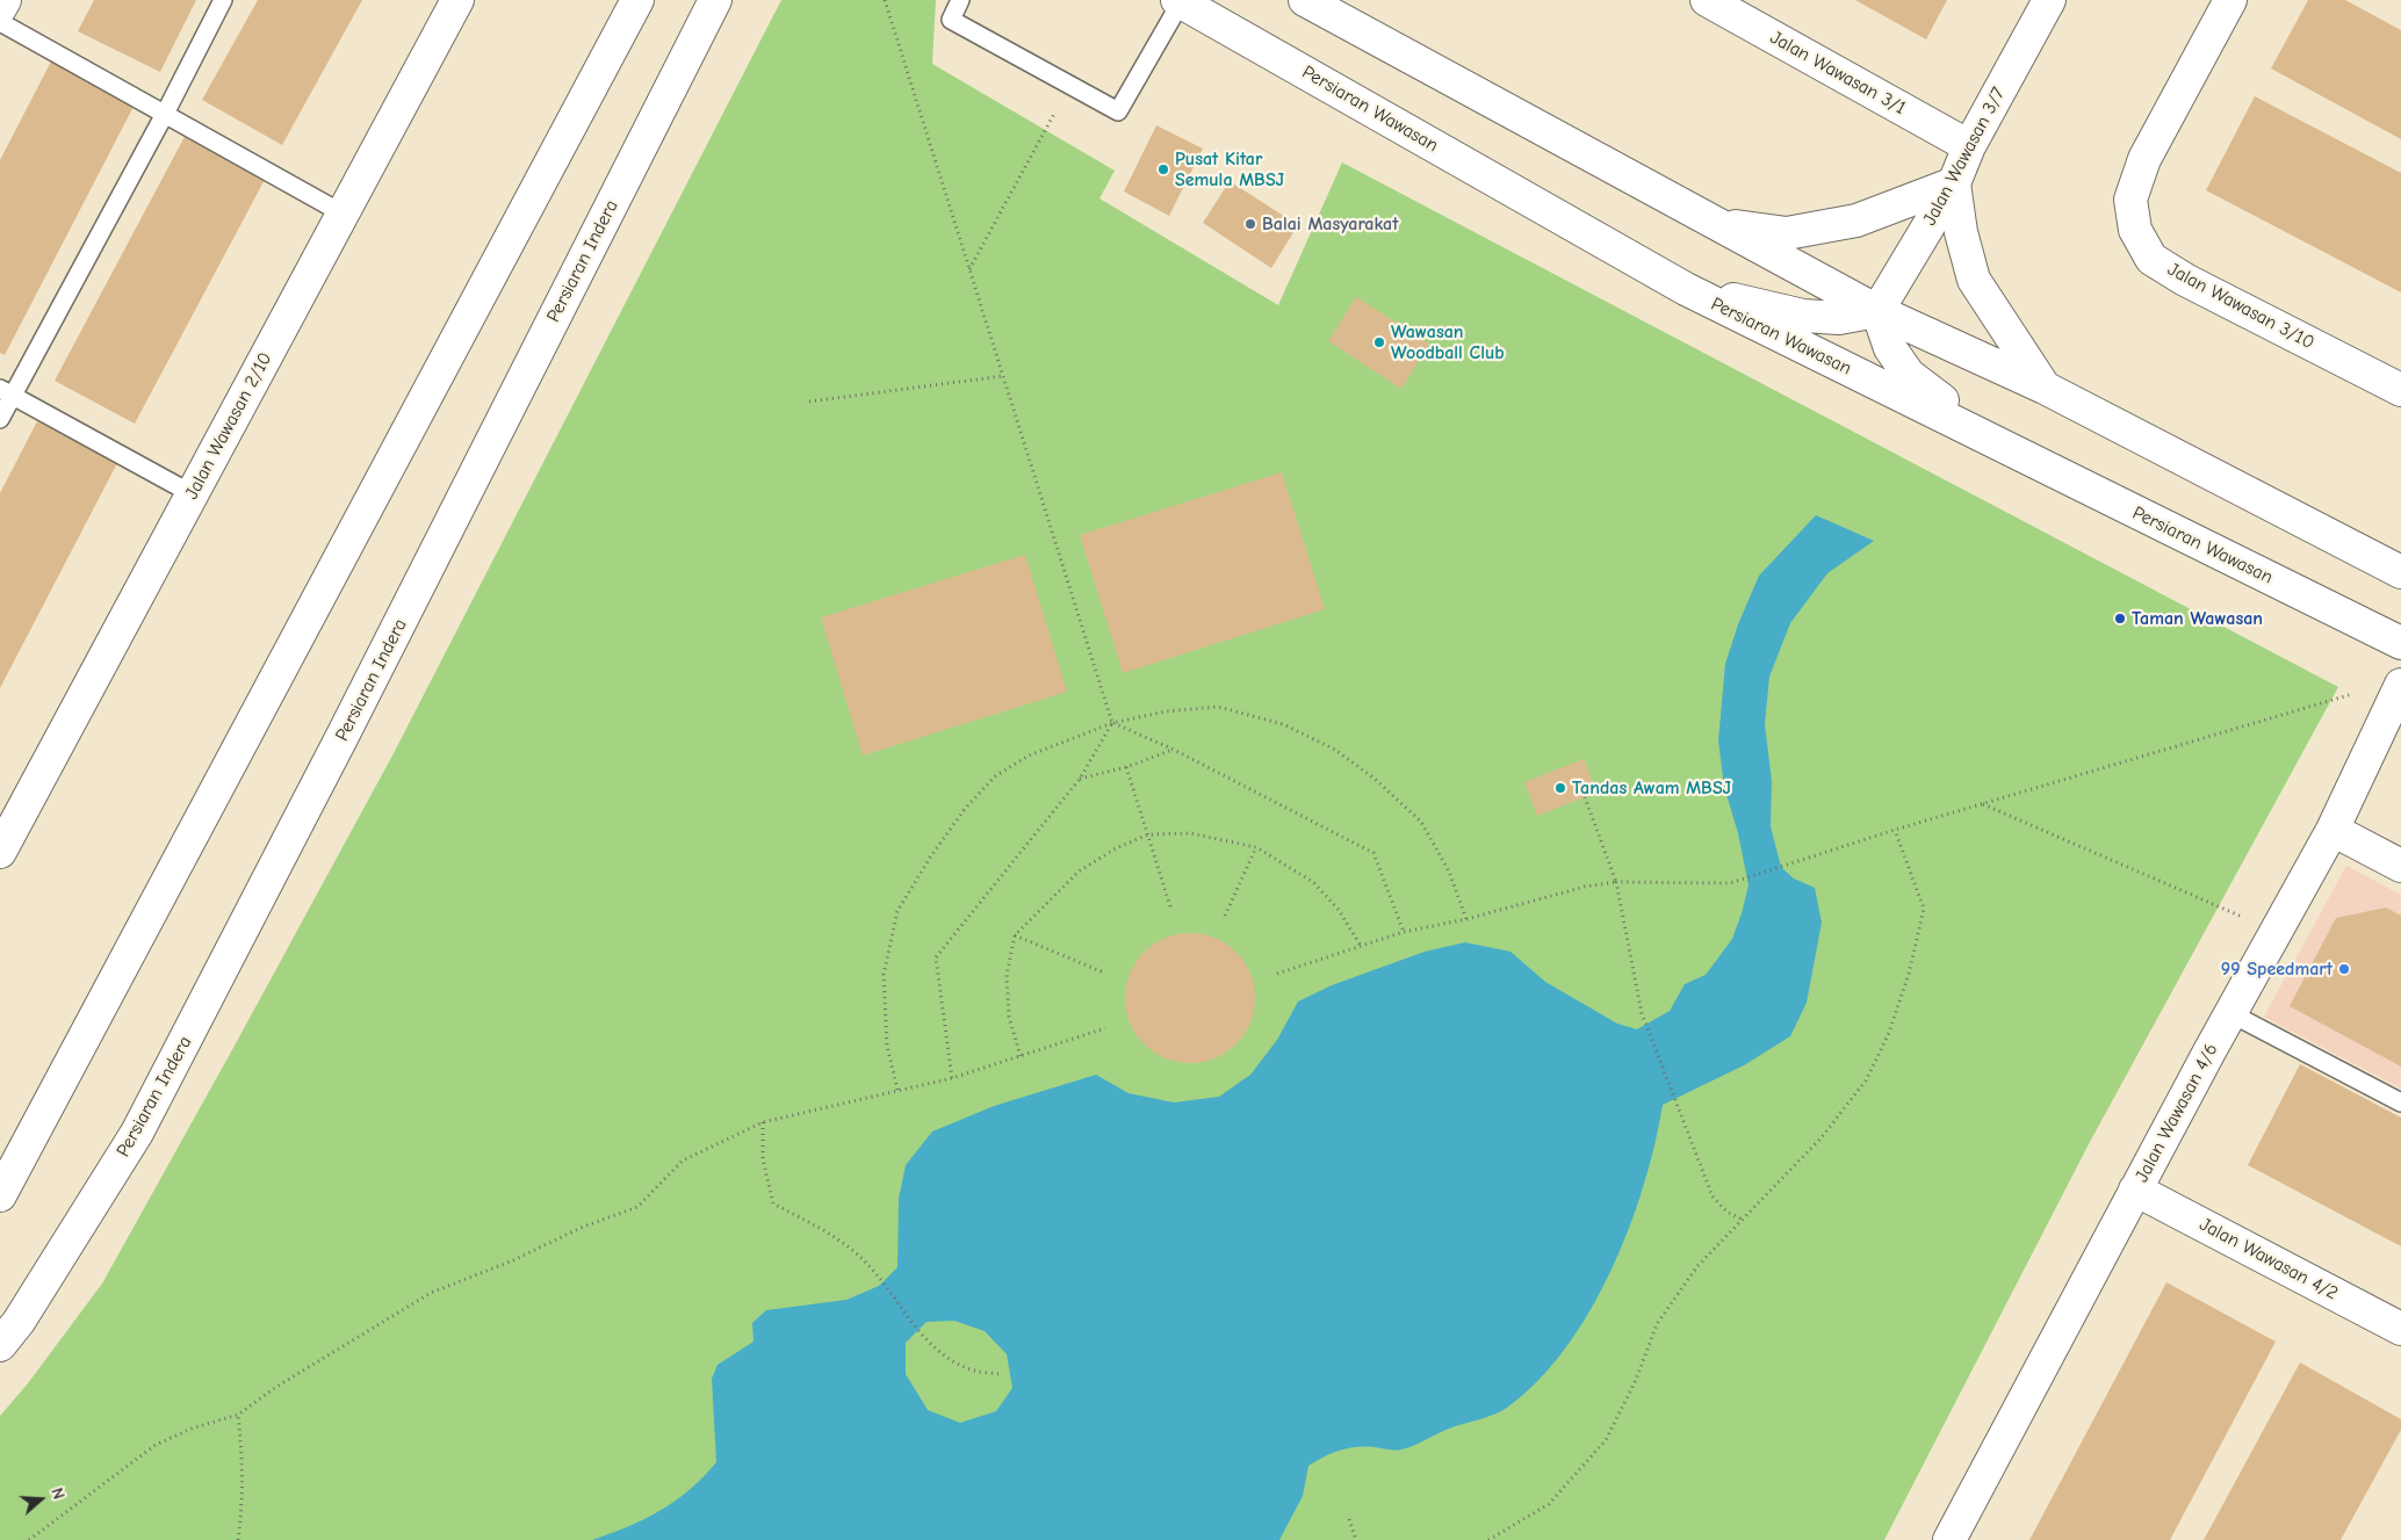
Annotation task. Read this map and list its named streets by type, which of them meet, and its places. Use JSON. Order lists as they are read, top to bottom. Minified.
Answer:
{"streets":{"main road":["Jalan Wawasan 3/1","Persiaran Wawasan","Jalan Wawasan 3/7","Persiaran Indera","Jalan Wawasan 3/10","Jalan Wawasan 2/10","Jalan Wawasan 4/6","Jalan Wawasan 4/2"]},"crossings":[["Jalan Wawasan 3/1","Jalan Wawasan 3/7"],["Jalan Wawasan 4/6","Jalan Wawasan 4/2"]],"places":["Pusat Kitar Semula MBSJ","Balai Masyarakat","Wawasan Woodball Club","Taman Wawasan","Tandas Awam MBSJ","99 Speedmart"],"north":"right"}
